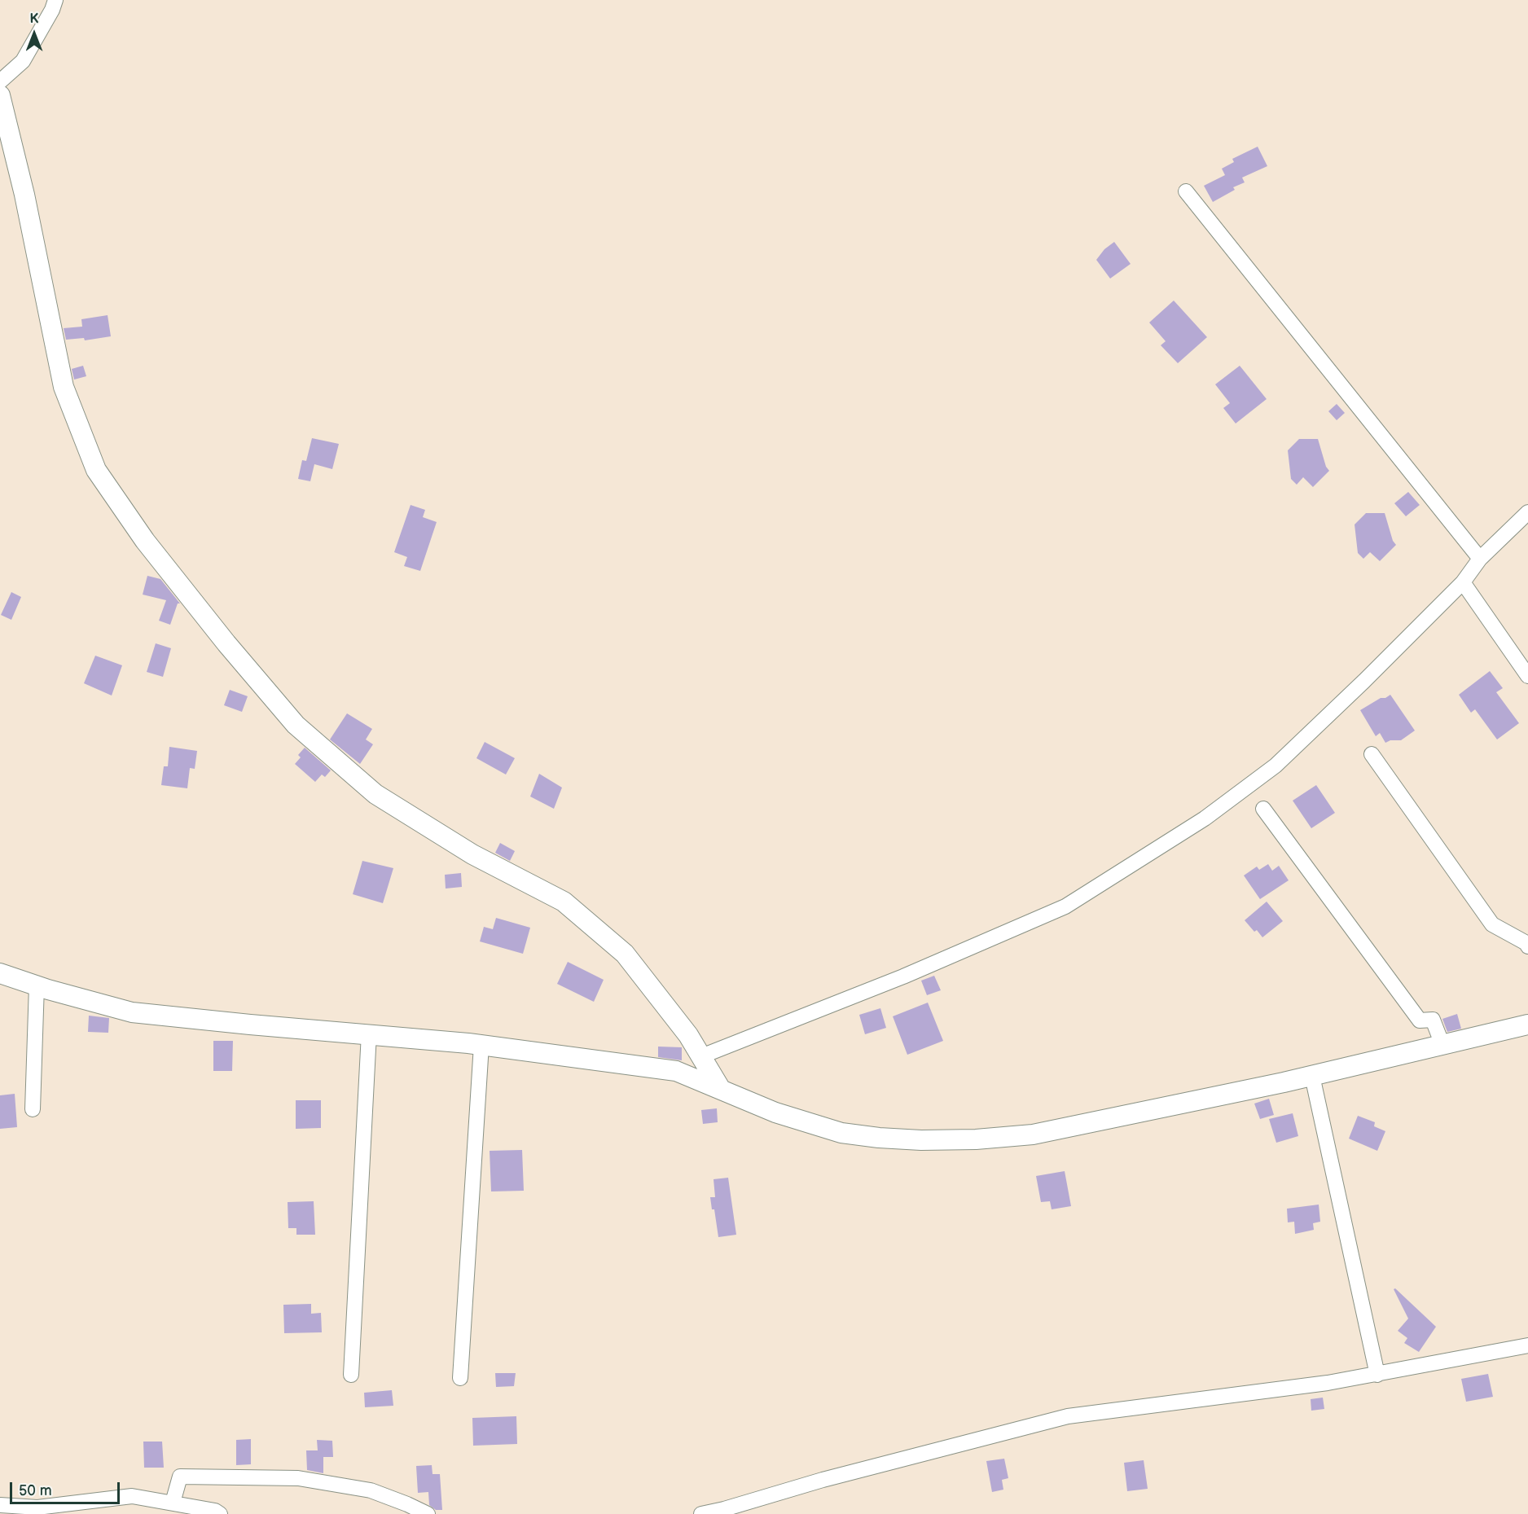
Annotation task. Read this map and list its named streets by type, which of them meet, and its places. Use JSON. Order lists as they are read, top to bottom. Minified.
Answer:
{"scale_bar":"50 m","north":"top"}
